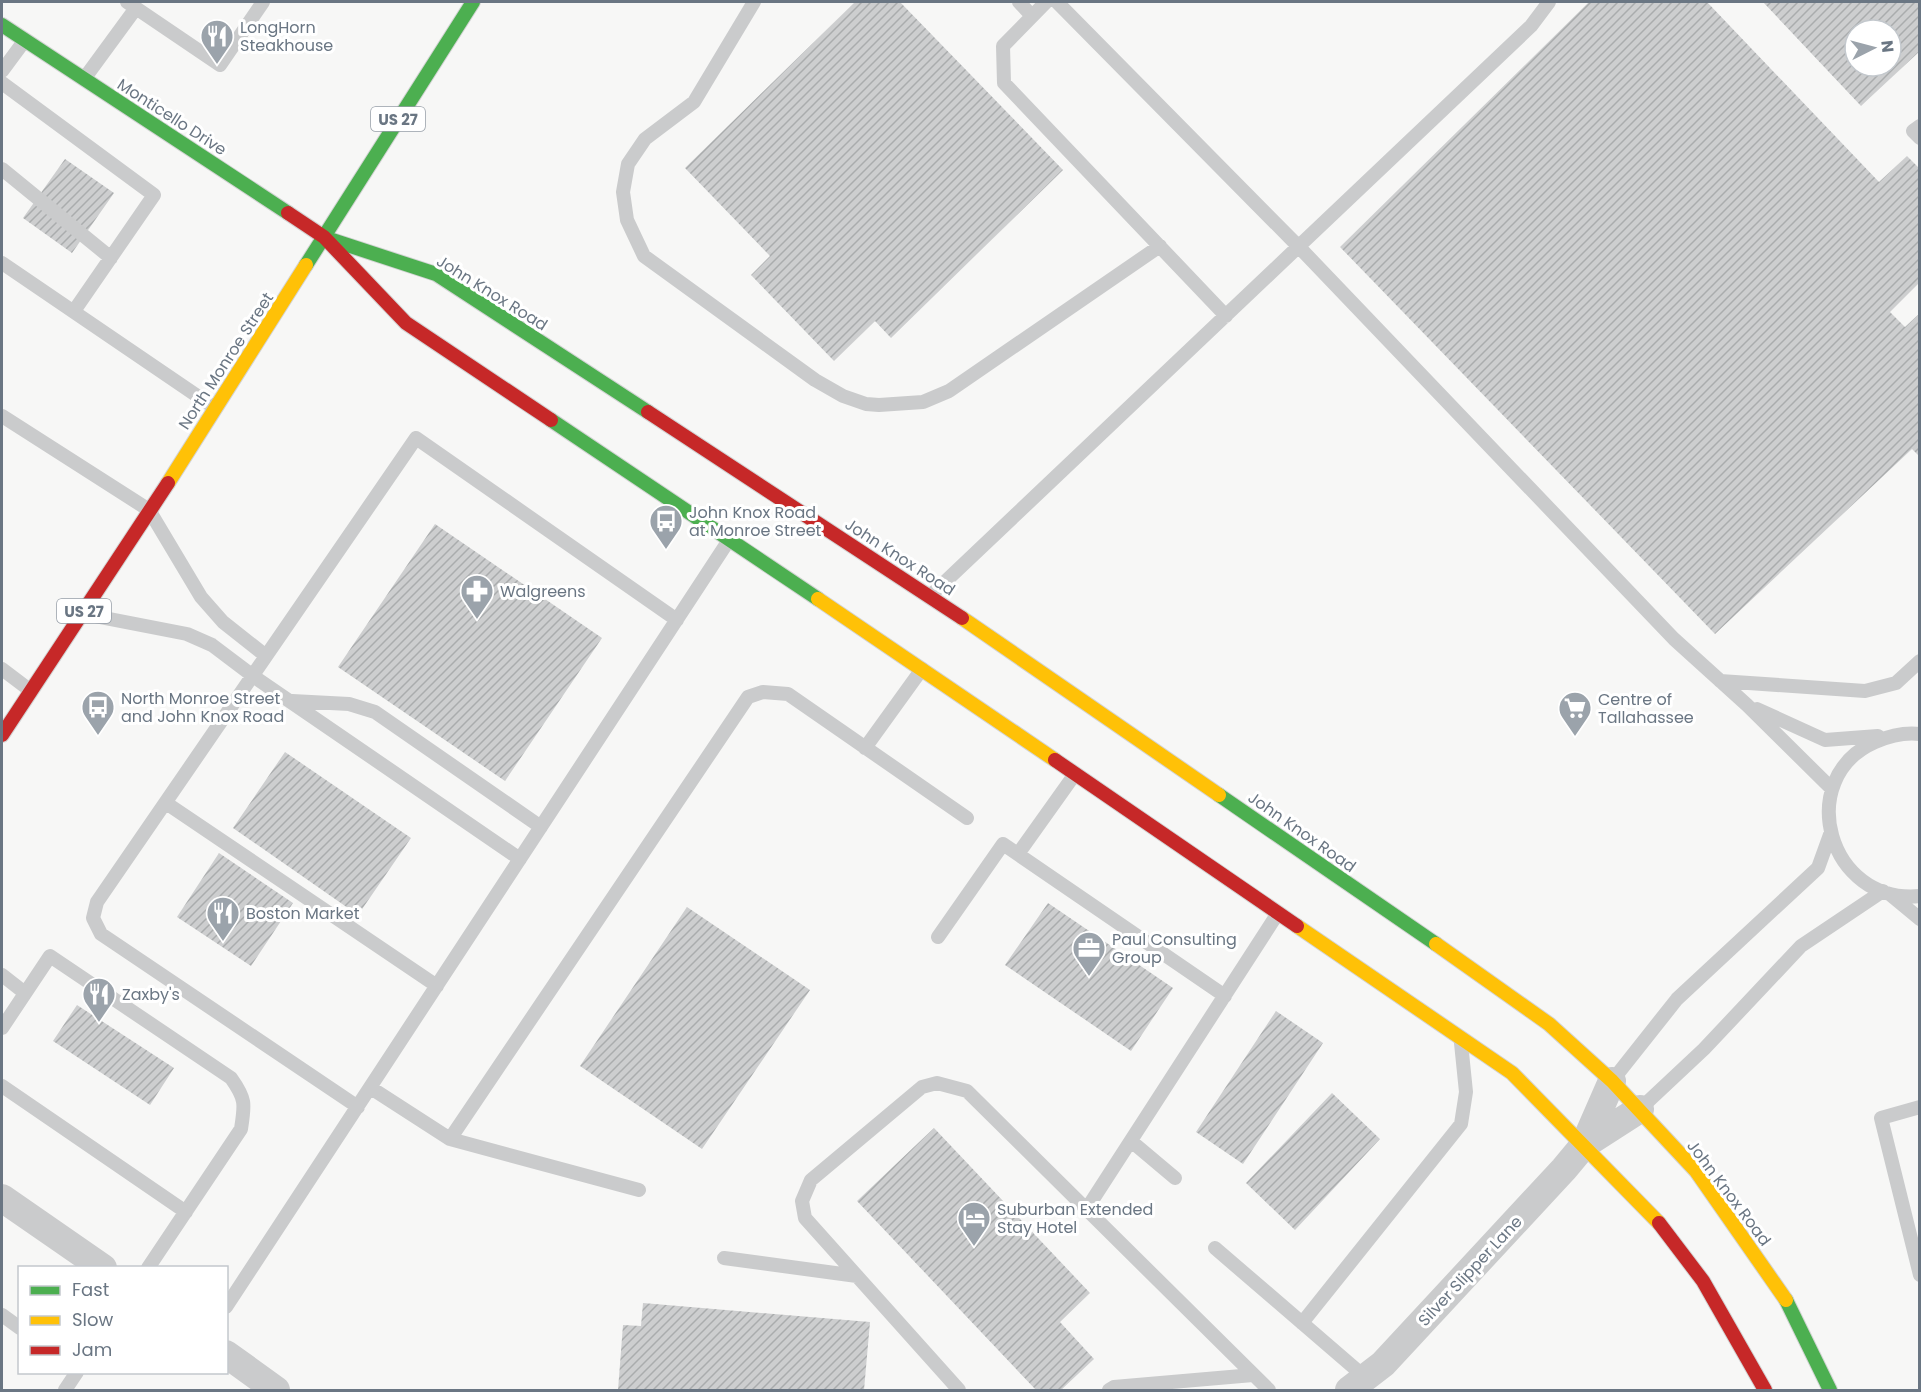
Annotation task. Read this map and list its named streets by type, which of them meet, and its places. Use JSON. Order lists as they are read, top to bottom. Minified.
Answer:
{"streets":{"main road":["Monticello Drive","US 27","John Knox Road","North Monroe Street"],"street":["Silver Slipper Lane"]},"crossings":[["Monticello Drive","John Knox Road"],["Monticello Drive","North Monroe Street"],["John Knox Road","North Monroe Street"],["John Knox Road","Silver Slipper Lane"]],"places":{"restaurant":["LongHorn Steakhouse","Boston Market","Zaxby's"],"bus stop":["John Knox Road at Monroe Street","North Monroe Street and John Knox Road"],"pharmacy":["Walgreens"],"supermarket":["Centre of Tallahassee"],"office":["Paul Consulting Group"],"hotel":["Suburban Extended Stay Hotel"]},"legend":["Fast","Slow","Jam"],"north":"right"}
